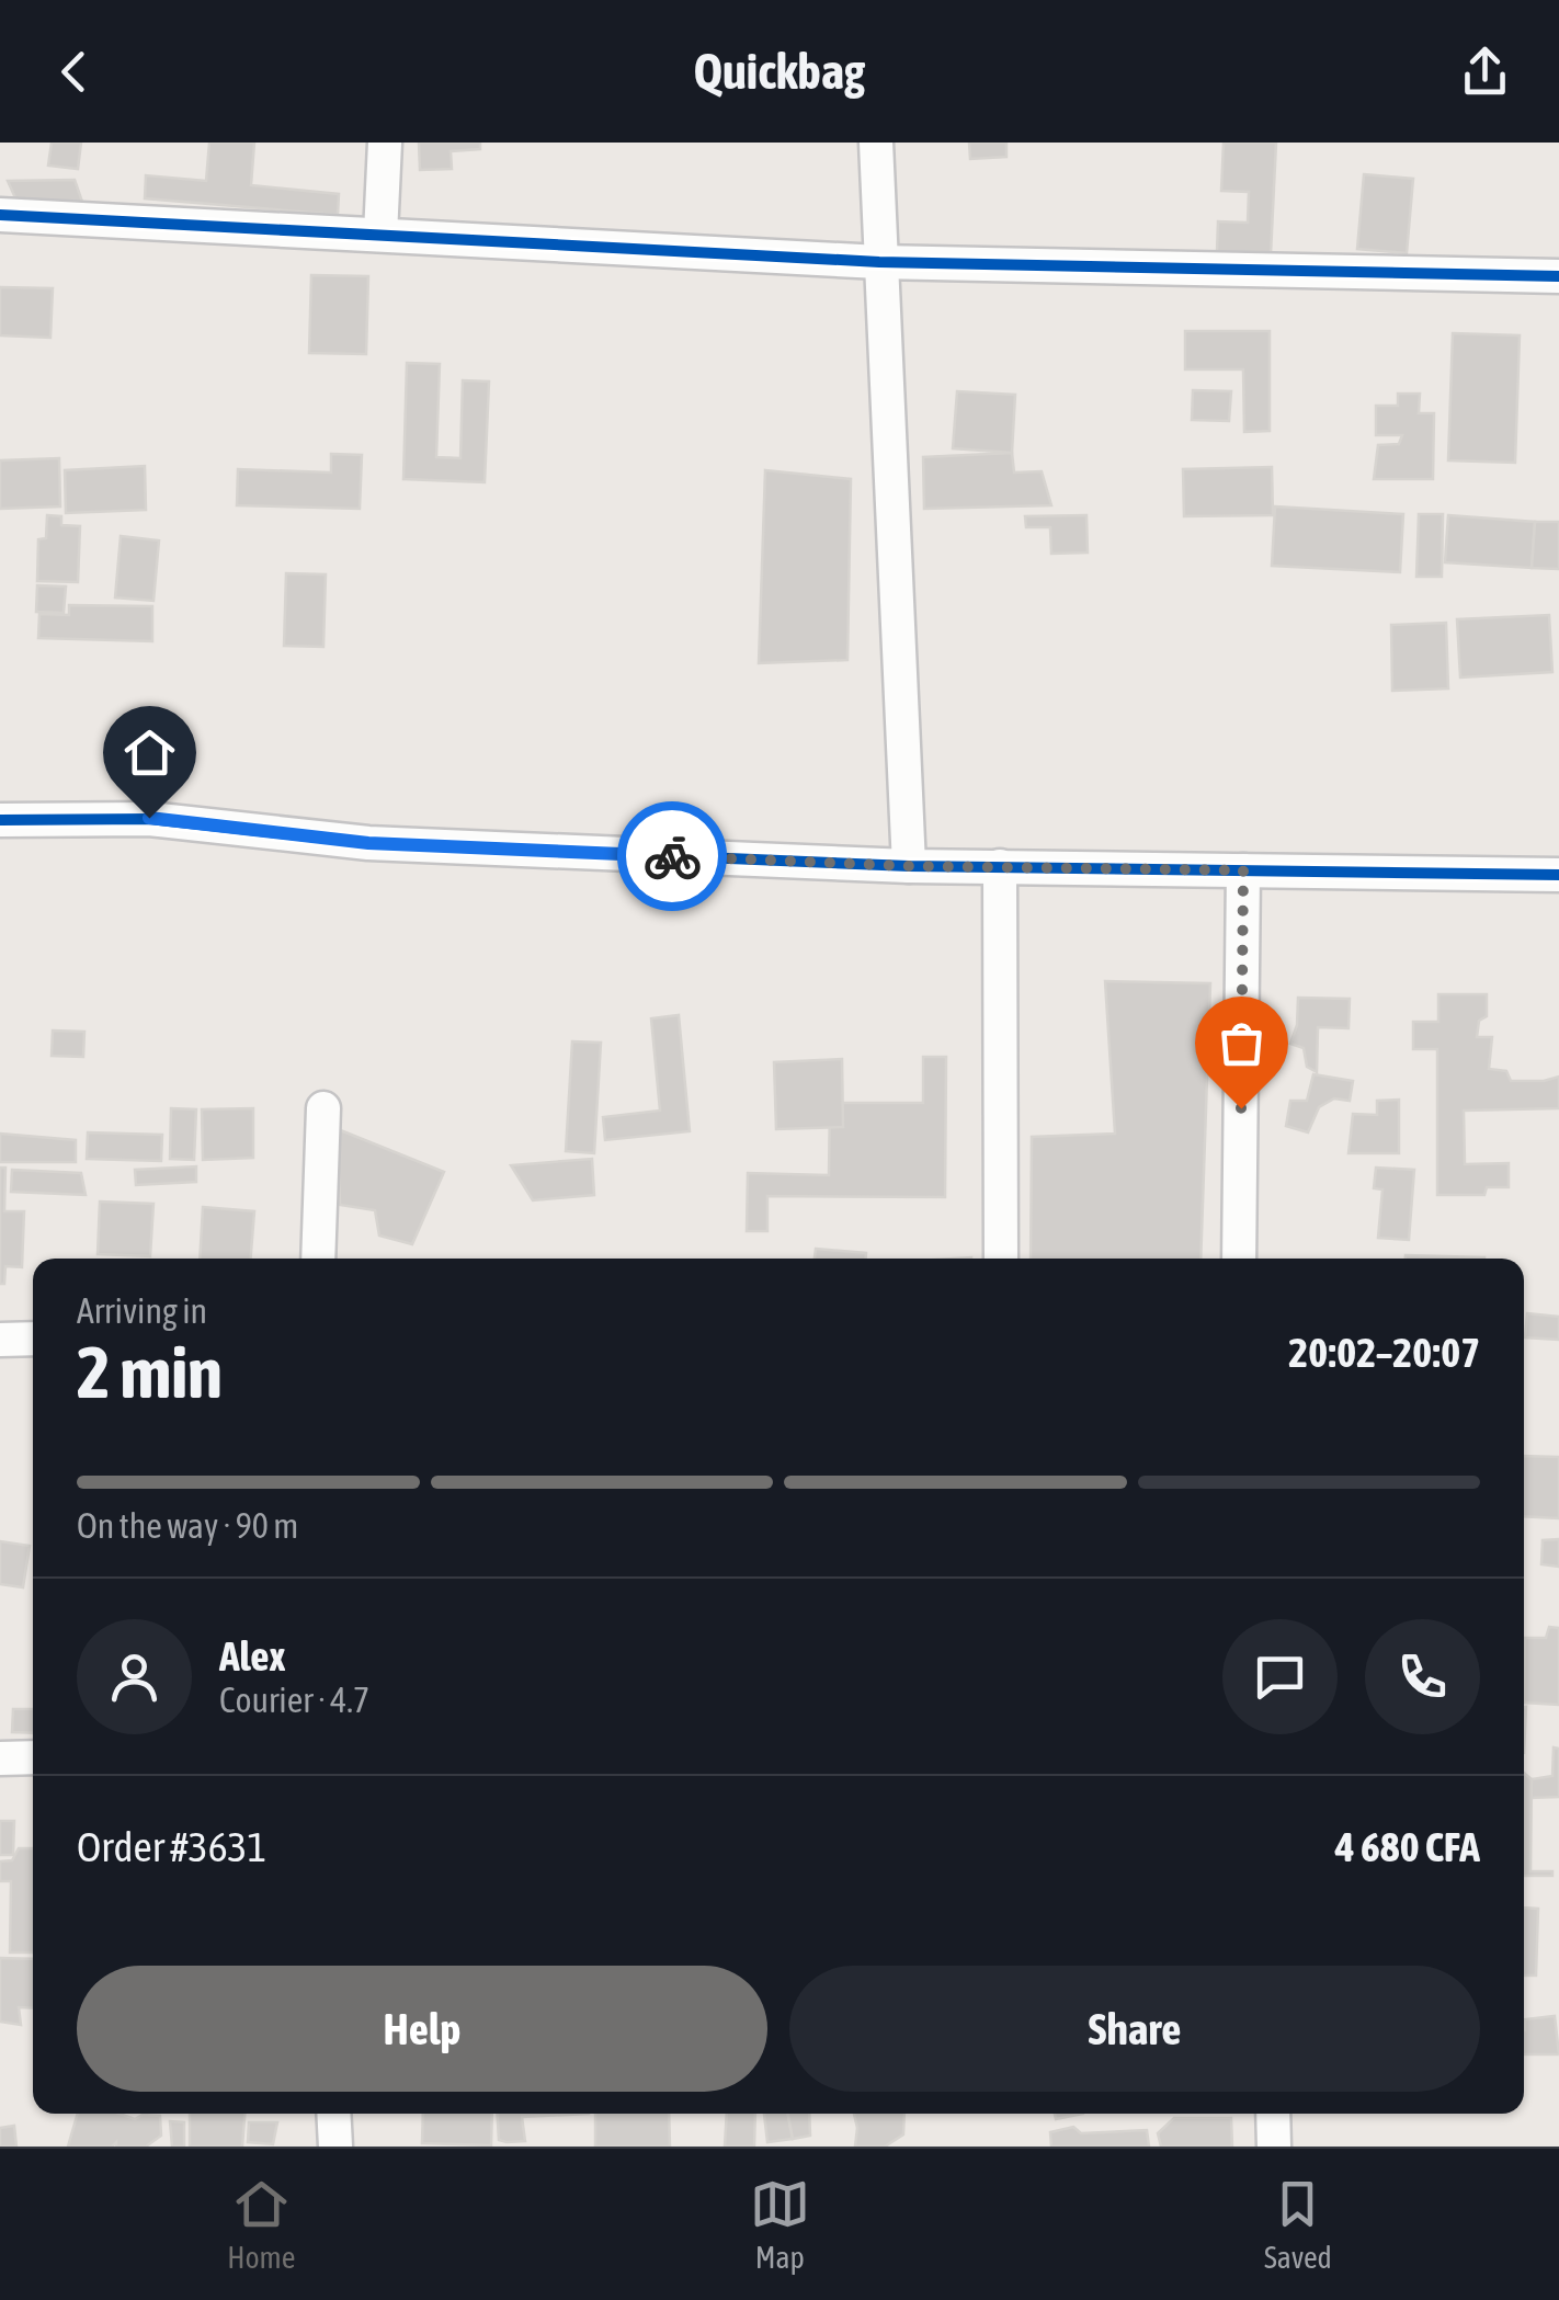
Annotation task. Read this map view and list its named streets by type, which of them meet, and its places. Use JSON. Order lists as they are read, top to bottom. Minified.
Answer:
{"page":{"header":"Quickbag","heading":["2 min","Arriving in","20:02–20:07"],"panel":["Alex","Courier · 4.7","Order #3631","4 680 CFA"],"bar":"On the way · 90 m","buttons":["Help","Share"],"tabs":["Home","Map","Saved"]}}
